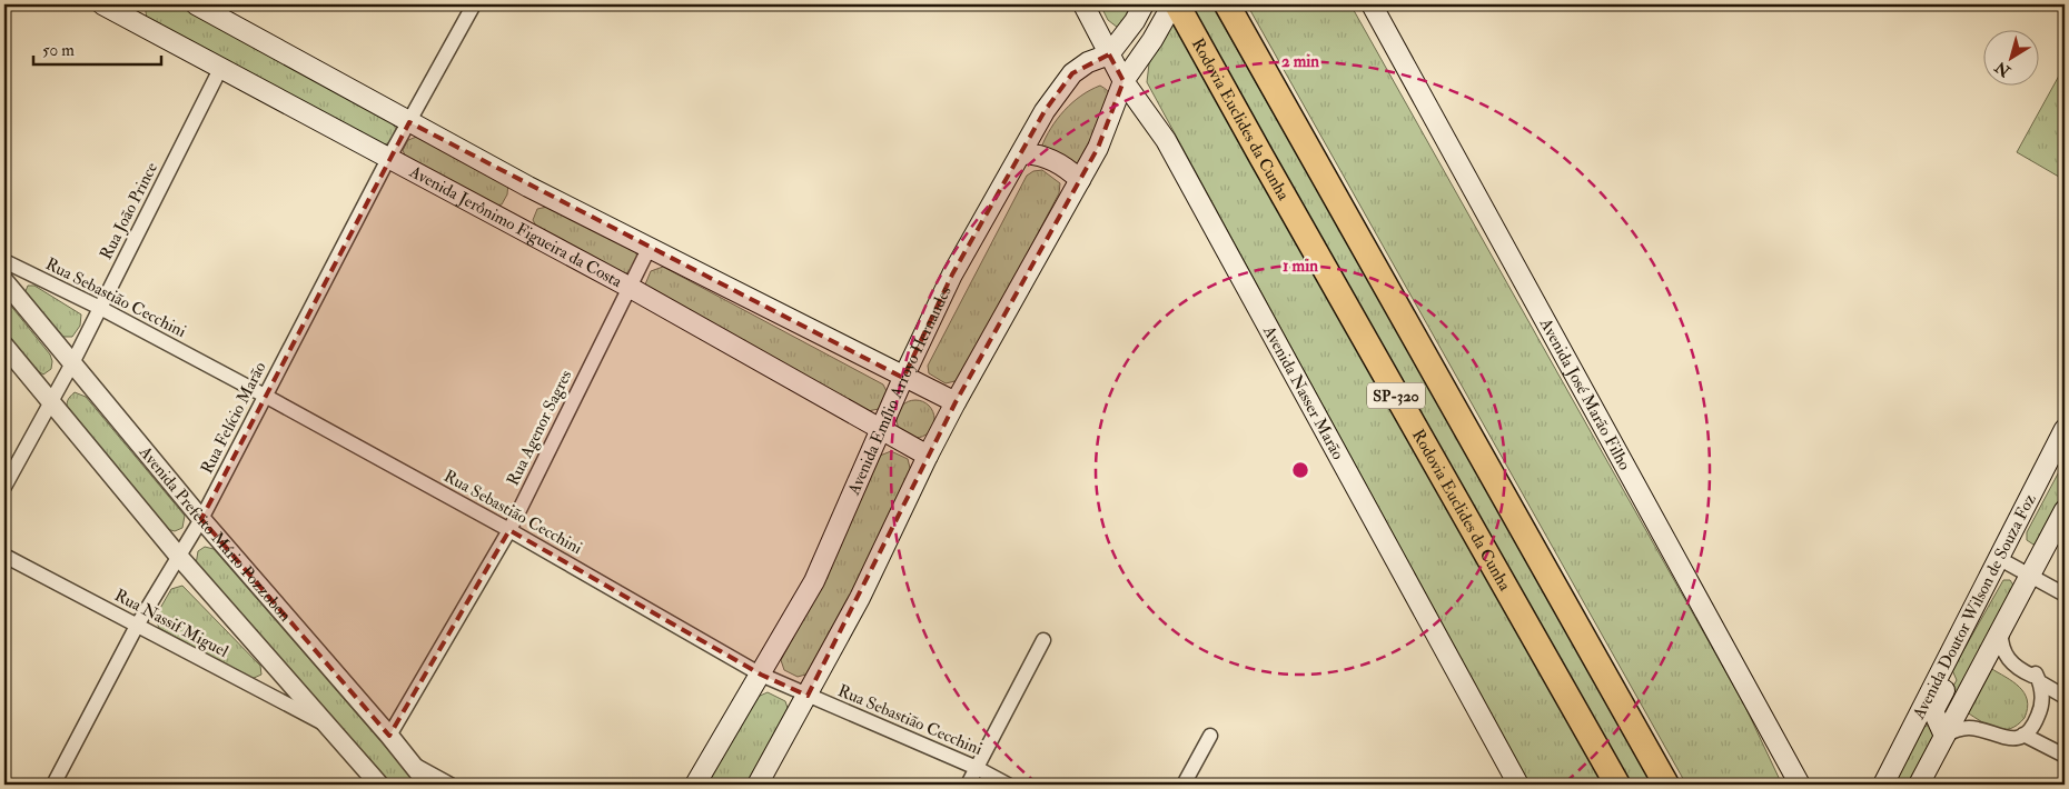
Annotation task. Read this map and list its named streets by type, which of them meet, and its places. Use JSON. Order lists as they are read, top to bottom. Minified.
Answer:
{"streets":{"highway":["Rodovia Euclides da Cunha","SP-320"],"main road":["Avenida Jerônimo Figueira da Costa","Avenida Emílio Arroyo Hernandes","Avenida Nasser Marão","Avenida José Marão Filho","Avenida Doutor Wilson de Souza Foz"],"street":["Rua João Prince","Rua Sebastião Cecchini","Rua Felício Marão","Rua Agenor Sagres","Avenida Prefeito Mário Pozzobon","Rua Nassif Miguel"]},"crossings":[["Rua João Prince","Avenida Jerônimo Figueira da Costa"],["Rua João Prince","Rua Sebastião Cecchini"],["Rua João Prince","Avenida Prefeito Mário Pozzobon"],["Avenida Jerônimo Figueira da Costa","Avenida Emílio Arroyo Hernandes"],["Avenida Jerônimo Figueira da Costa","Rua Felício Marão"],["Avenida Jerônimo Figueira da Costa","Rua Agenor Sagres"],["Rua Sebastião Cecchini","Avenida Emílio Arroyo Hernandes"],["Rua Sebastião Cecchini","Rua Felício Marão"],["Rua Sebastião Cecchini","Rua Agenor Sagres"],["Avenida Emílio Arroyo Hernandes","Avenida Nasser Marão"],["Rua Felício Marão","Avenida Prefeito Mário Pozzobon"],["Rua Felício Marão","Rua Nassif Miguel"],["Rua Agenor Sagres","Avenida Prefeito Mário Pozzobon"]],"scale_bar":"50 m","north":"bottom left","rings":["2 min","1 min"]}
